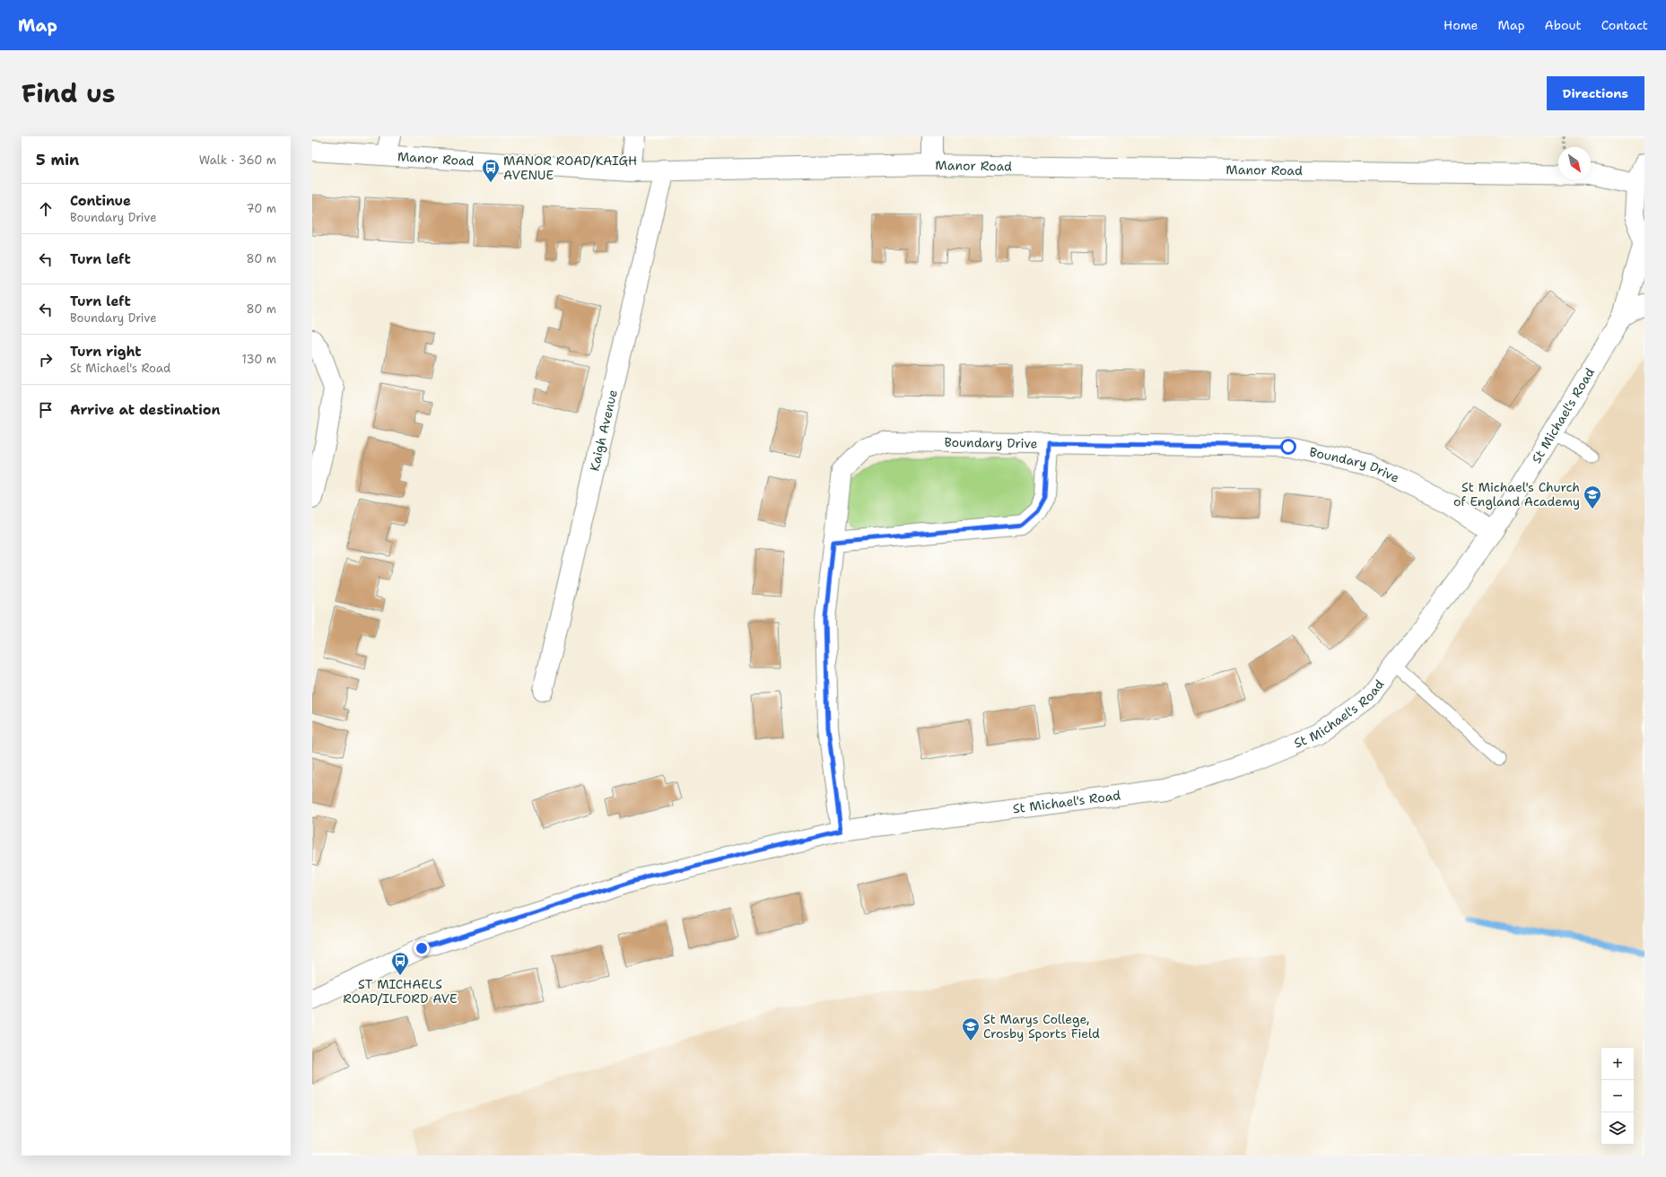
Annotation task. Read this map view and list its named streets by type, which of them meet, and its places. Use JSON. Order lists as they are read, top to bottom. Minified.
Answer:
{"streets":{"street":["Manor Road","St Michael's Road","Kaigh Avenue","Boundary Drive"]},"crossings":[["Manor Road","Kaigh Avenue"],["St Michael's Road","Boundary Drive"]],"places":{"bus stop":["MANOR ROAD/KAIGH AVENUE","ST MICHAELS ROAD/ILFORD AVE"],"school or university":["St Michael's Church of England Academy","St Marys College, Crosby Sports Field"]},"north":"bottom right","page":{"header":"Map","nav":["Home","Map","About","Contact"],"title":"Find us","buttons":"Directions","heading":["5 min","Walk · 360 m"],"list":[["Continue","Boundary Drive","70 m"],["Turn left","80 m"],["Turn left","Boundary Drive","80 m"],["Turn right","St Michael's Road","130 m"],"Arrive at destination"],"map_buttons":["+","−"]}}
